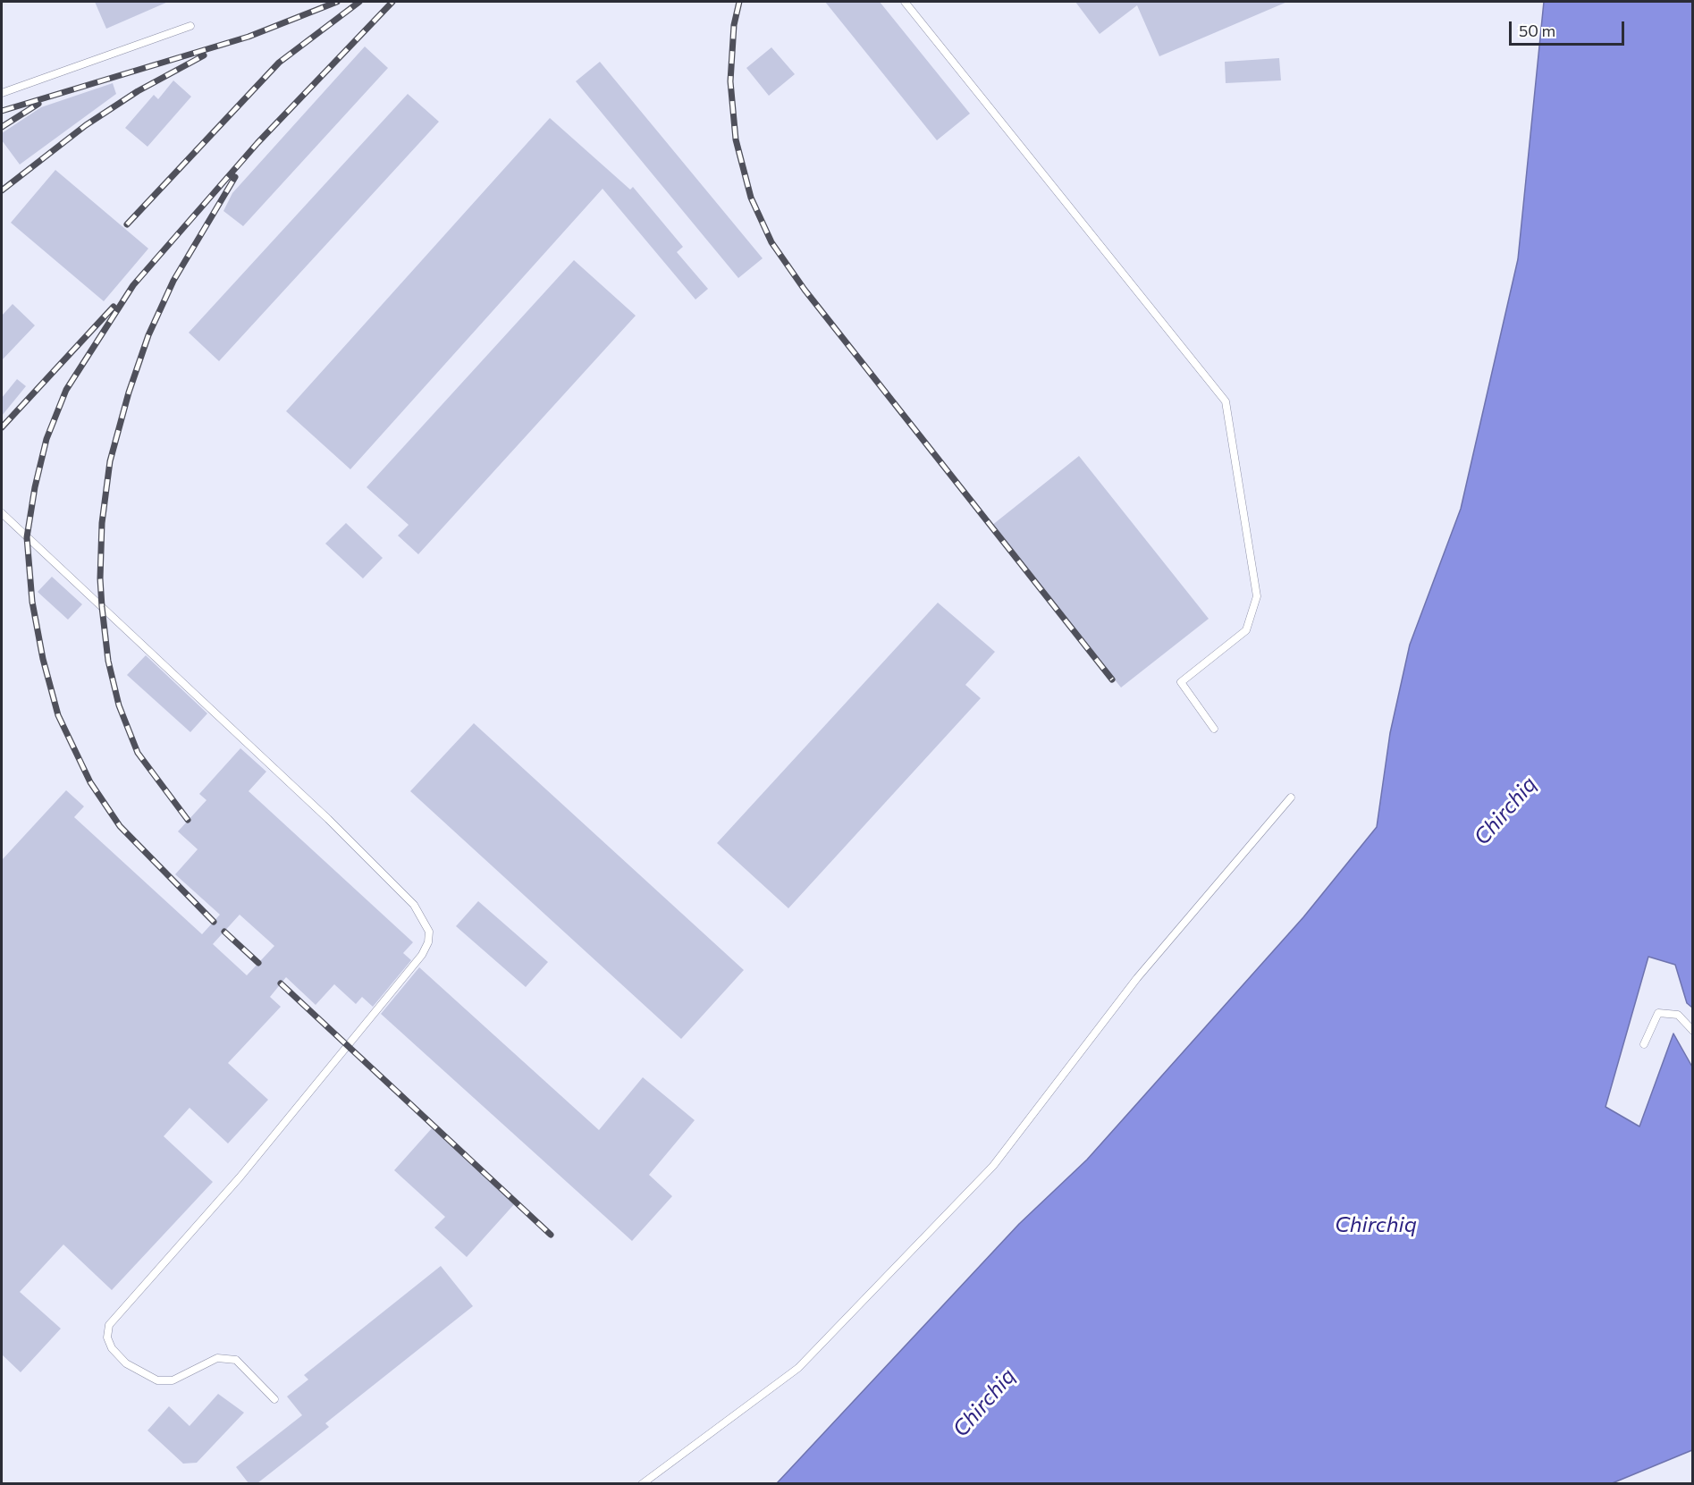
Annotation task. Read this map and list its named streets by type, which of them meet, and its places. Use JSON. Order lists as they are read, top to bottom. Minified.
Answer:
{"water":["Chirchiq"],"scale_bar":"50 m"}
